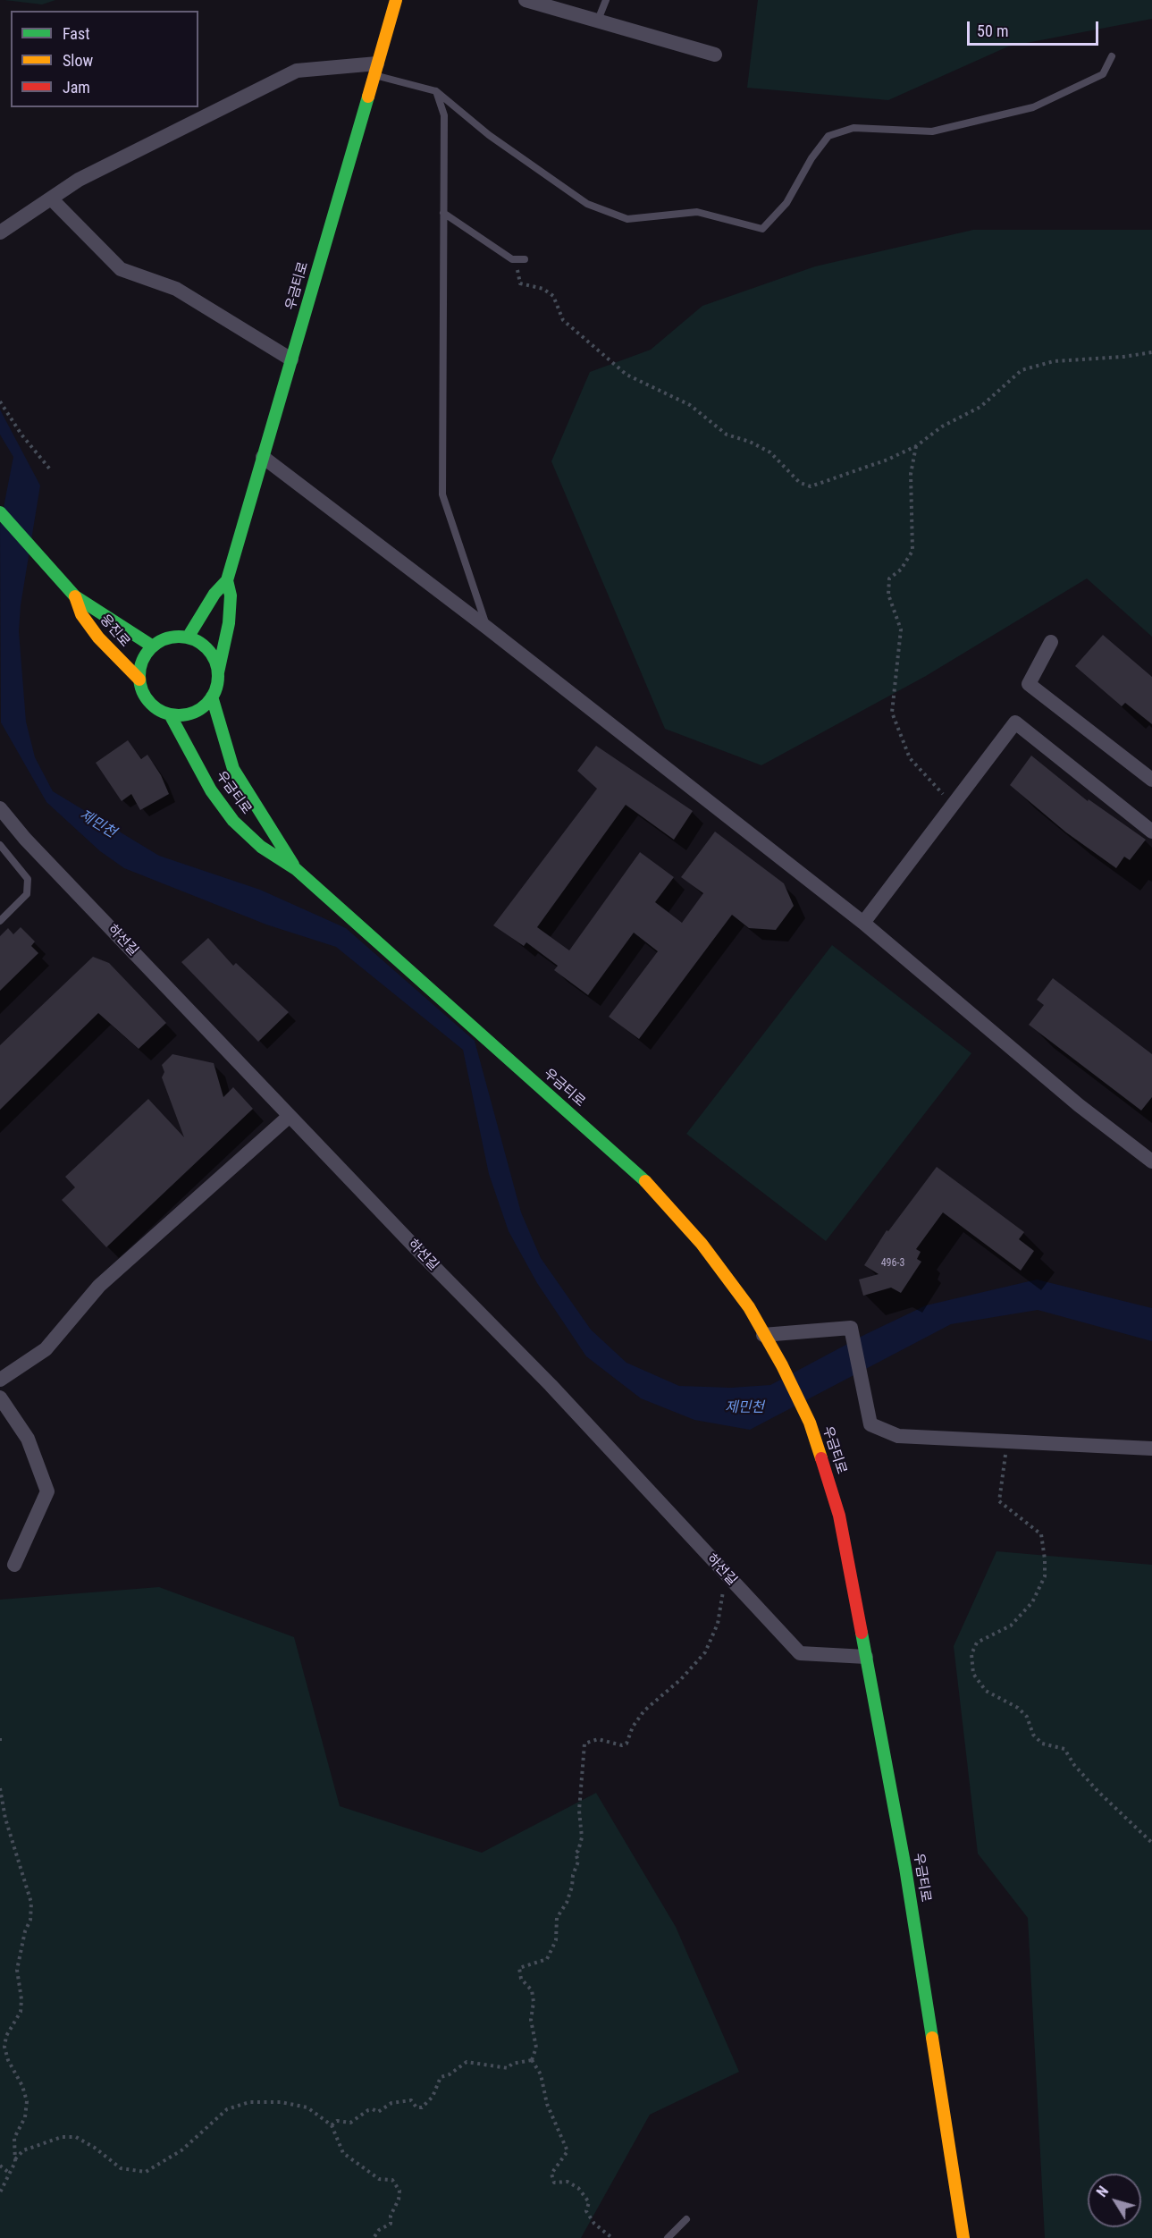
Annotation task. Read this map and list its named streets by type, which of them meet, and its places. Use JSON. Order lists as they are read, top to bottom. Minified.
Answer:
{"streets":{"main road":["우금티로","웅진로"],"street":["하선길"]},"crossings":[["우금티로","웅진로"],["우금티로","하선길"]],"water":["제민천"],"house_numbers":["496-3"],"legend":["Fast","Slow","Jam"],"scale_bar":"50 m","north":"top left"}
